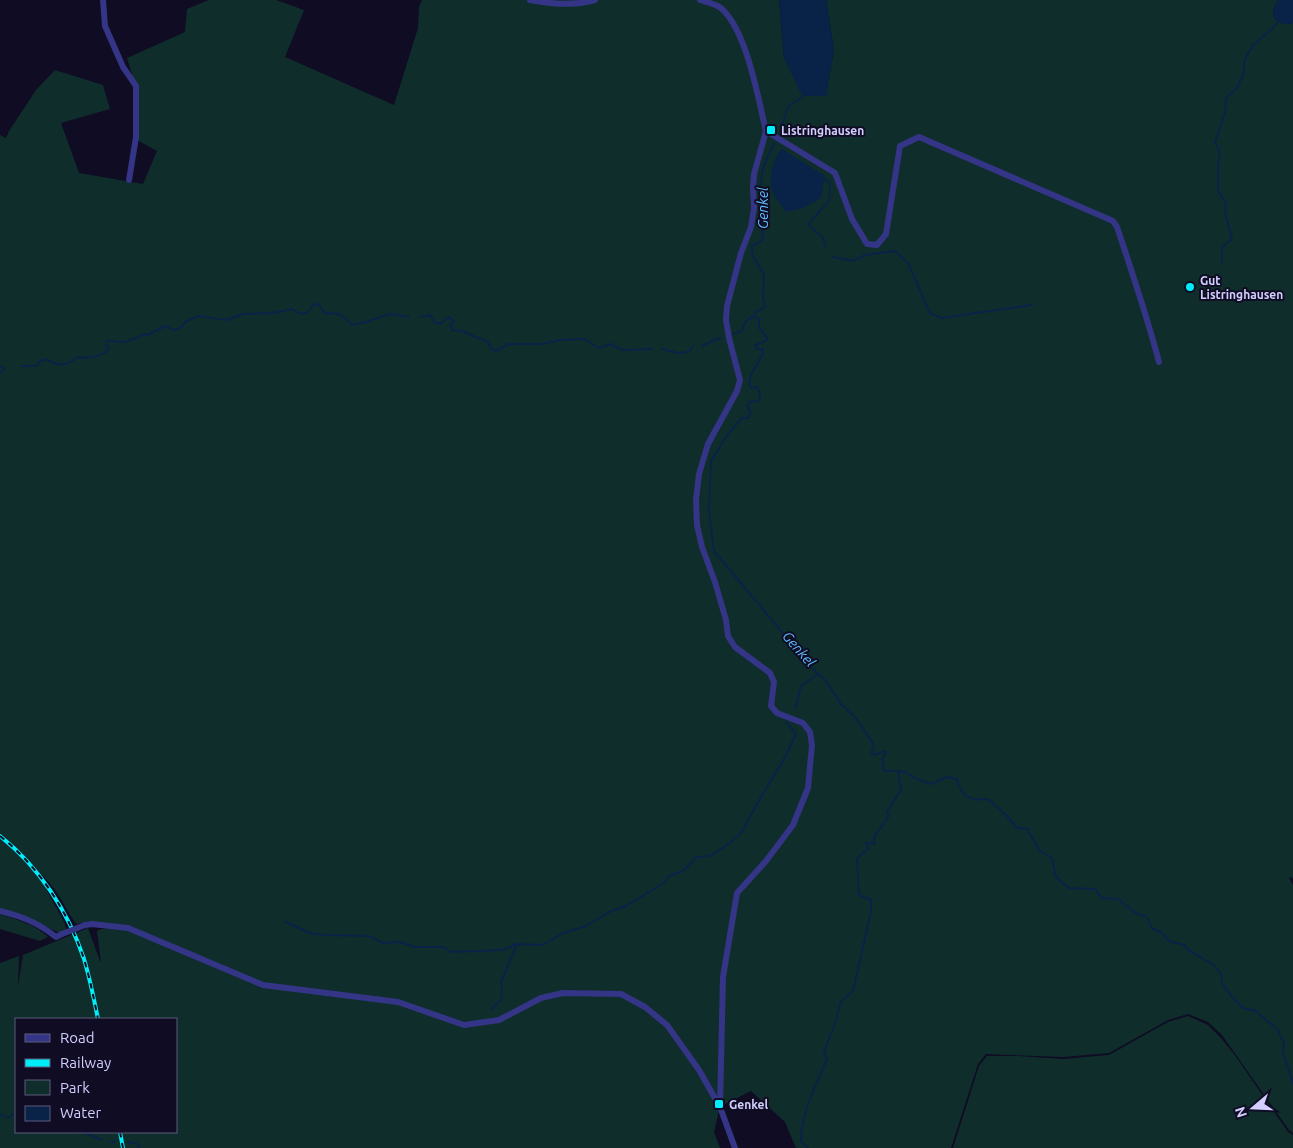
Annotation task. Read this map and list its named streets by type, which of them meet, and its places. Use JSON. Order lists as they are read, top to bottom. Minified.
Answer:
{"water":["Genkel"],"places":{"transit":["Listringhausen","Genkel"],"other":["Gut Listringhausen"]},"legend":["Road","Railway","Park","Water"],"north":"left"}
